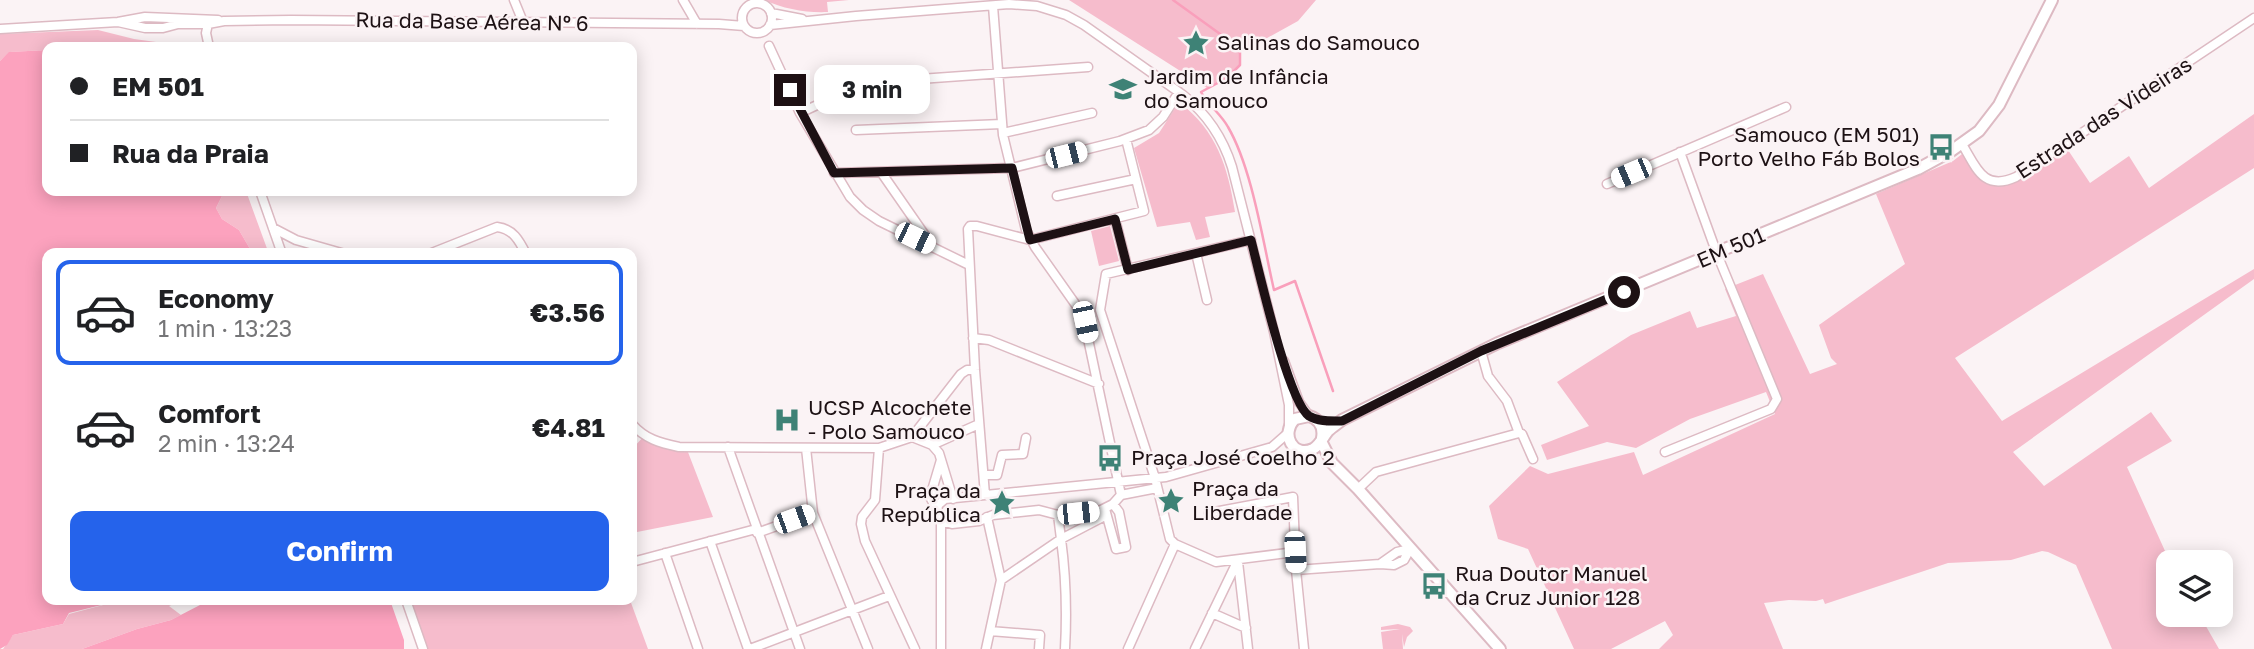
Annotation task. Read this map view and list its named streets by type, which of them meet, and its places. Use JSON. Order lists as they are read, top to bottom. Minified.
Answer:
{"streets":{"main road":["EM 501"],"street":["Rua da Base Aérea Nº 6","Estrada das Videiras"]},"crossings":[["Estrada das Videiras","EM 501"]],"places":{"place":["Salinas do Samouco","Praça da Liberdade","Praça da República"],"school or university":["Jardim de Infância do Samouco"],"bus stop":["Samouco (EM 501) Porto Velho Fáb Bolos","Praça José Coelho 2","Rua Doutor Manuel da Cruz Junior 128"],"hospital":["UCSP Alcochete - Polo Samouco"]},"page":{"banner":["EM 501","Rua da Praia"],"bubble":"3 min","list":[{"name":"Economy","note":"1 min · 13:23","value":"€3.56"},{"name":"Comfort","note":"2 min · 13:24","value":"€4.81"}],"buttons":"Confirm"}}
